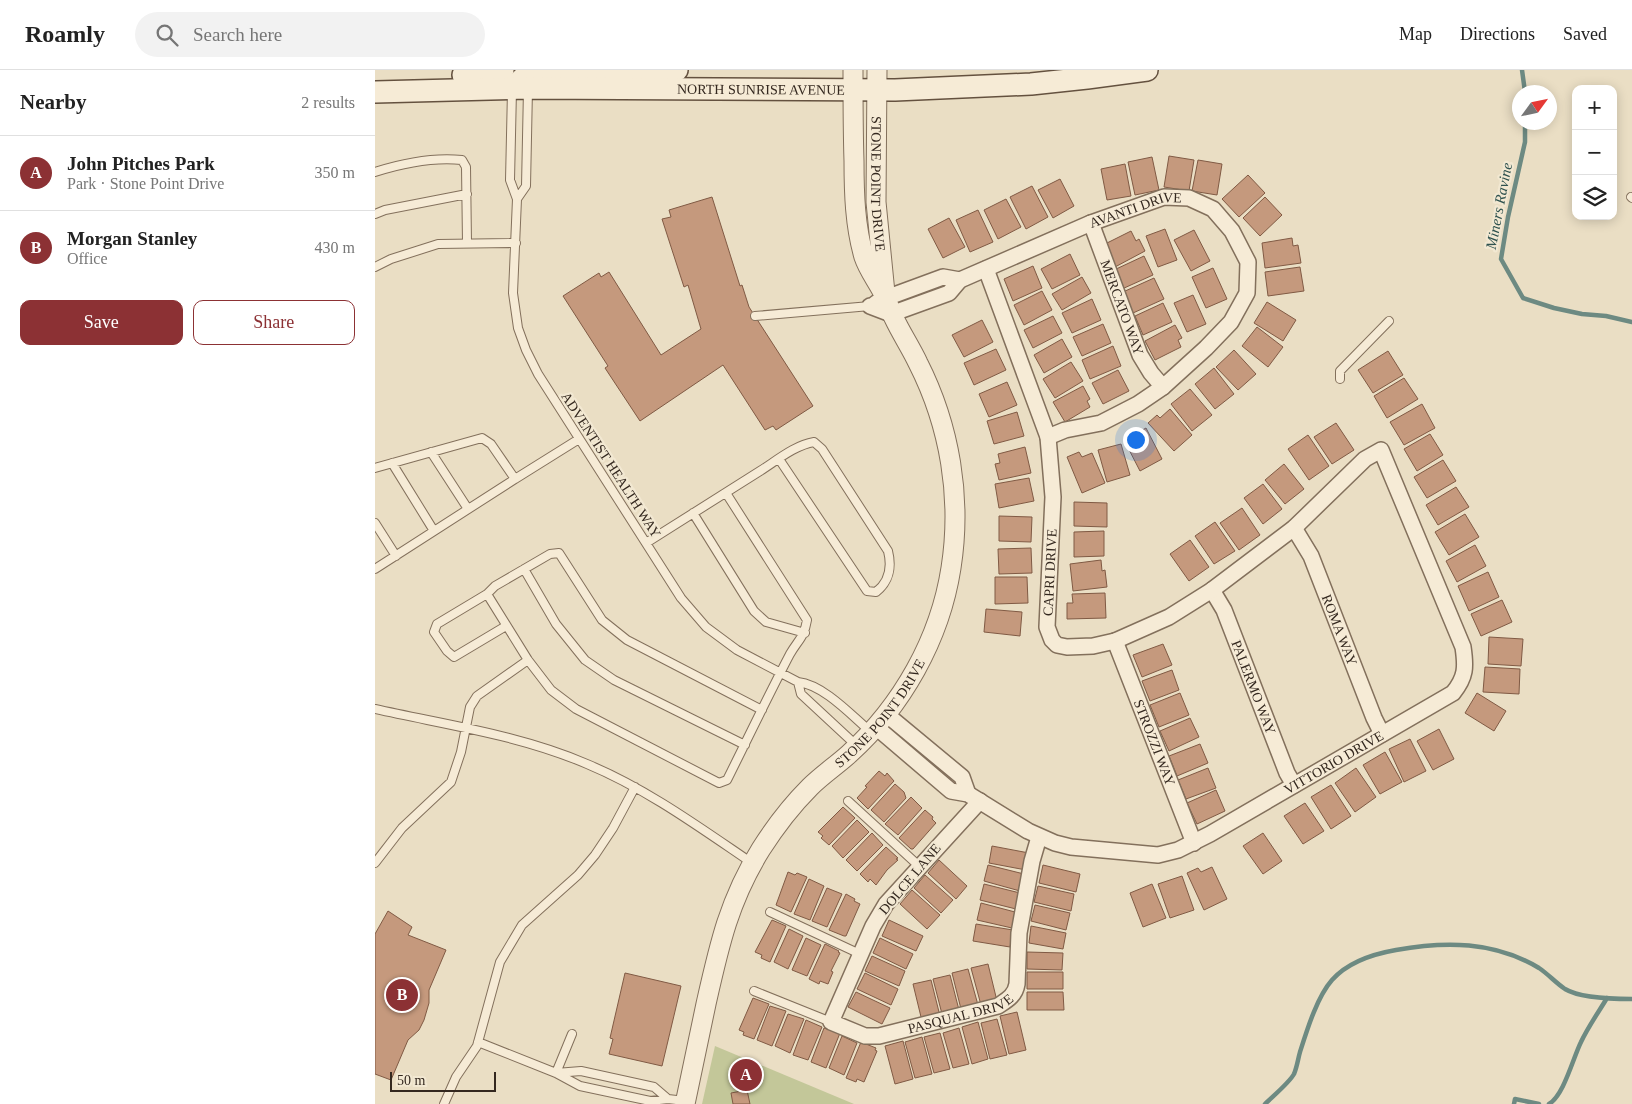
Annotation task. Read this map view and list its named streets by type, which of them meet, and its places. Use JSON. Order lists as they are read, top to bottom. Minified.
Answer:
{"streets":{"main road":["NORTH SUNRISE AVENUE"],"street":["STONE POINT DRIVE","AVANTI DRIVE","MERCATO WAY","CAPRI DRIVE","ROMA WAY","PALERMO WAY","STROZZI WAY","VITTORIO DRIVE","DOLCE LANE","PASQUAL DRIVE"],"lane":["ADVENTIST HEALTH WAY"]},"crossings":[["NORTH SUNRISE AVENUE","STONE POINT DRIVE"],["NORTH SUNRISE AVENUE","ADVENTIST HEALTH WAY"],["STONE POINT DRIVE","AVANTI DRIVE"],["STONE POINT DRIVE","ADVENTIST HEALTH WAY"],["STONE POINT DRIVE","VITTORIO DRIVE"],["AVANTI DRIVE","MERCATO WAY"],["AVANTI DRIVE","CAPRI DRIVE"],["ADVENTIST HEALTH WAY","VITTORIO DRIVE"],["CAPRI DRIVE","ROMA WAY"],["CAPRI DRIVE","PALERMO WAY"],["CAPRI DRIVE","STROZZI WAY"],["CAPRI DRIVE","VITTORIO DRIVE"],["ROMA WAY","VITTORIO DRIVE"],["PALERMO WAY","VITTORIO DRIVE"],["STROZZI WAY","VITTORIO DRIVE"],["VITTORIO DRIVE","DOLCE LANE"],["VITTORIO DRIVE","PASQUAL DRIVE"],["DOLCE LANE","PASQUAL DRIVE"]],"water":["Miners Ravine"],"scale_bar":"50 m","north":"top right","page":{"header":"Roamly","search":"Search here","nav":["Map","Directions","Saved"],"heading":["Nearby","2 results"],"map_buttons":["+","−"],"list":[{"mark":"A","name":"John Pitches Park","note":"Park · Stone Point Drive","value":"350 m"},{"mark":"B","name":"Morgan Stanley","note":"Office","value":"430 m"}],"buttons":["Save","Share"],"pins":["B","A"],"scale":"50 m"}}
